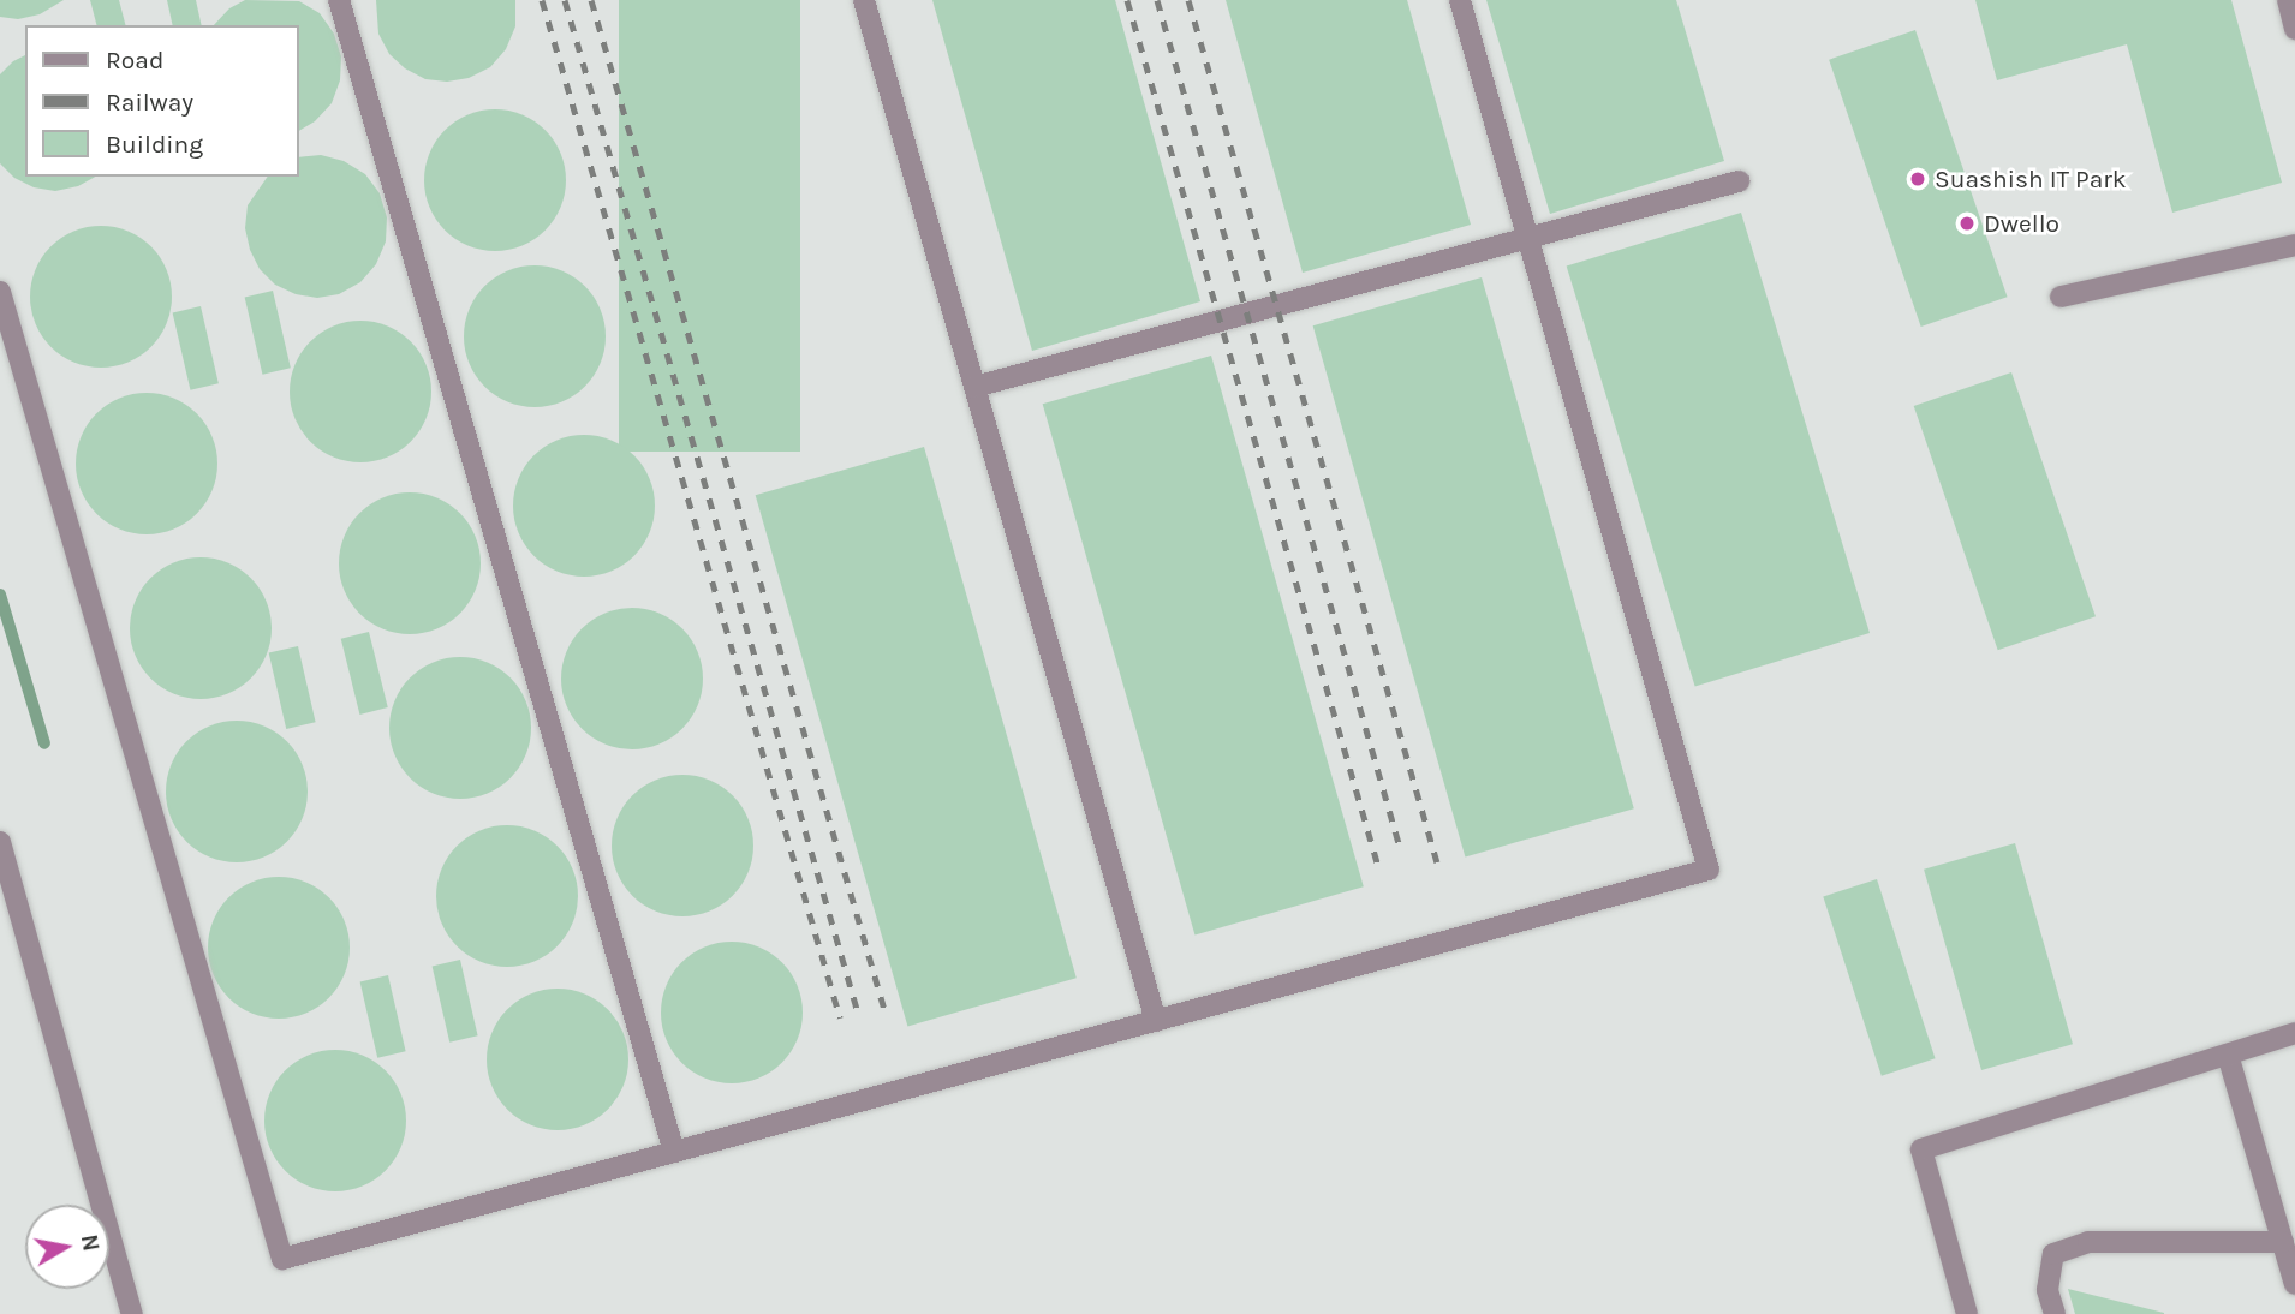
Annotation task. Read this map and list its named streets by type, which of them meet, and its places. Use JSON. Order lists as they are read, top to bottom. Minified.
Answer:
{"places":["Suashish IT Park","Dwello"],"legend":["Road","Railway","Building"],"north":"right"}
